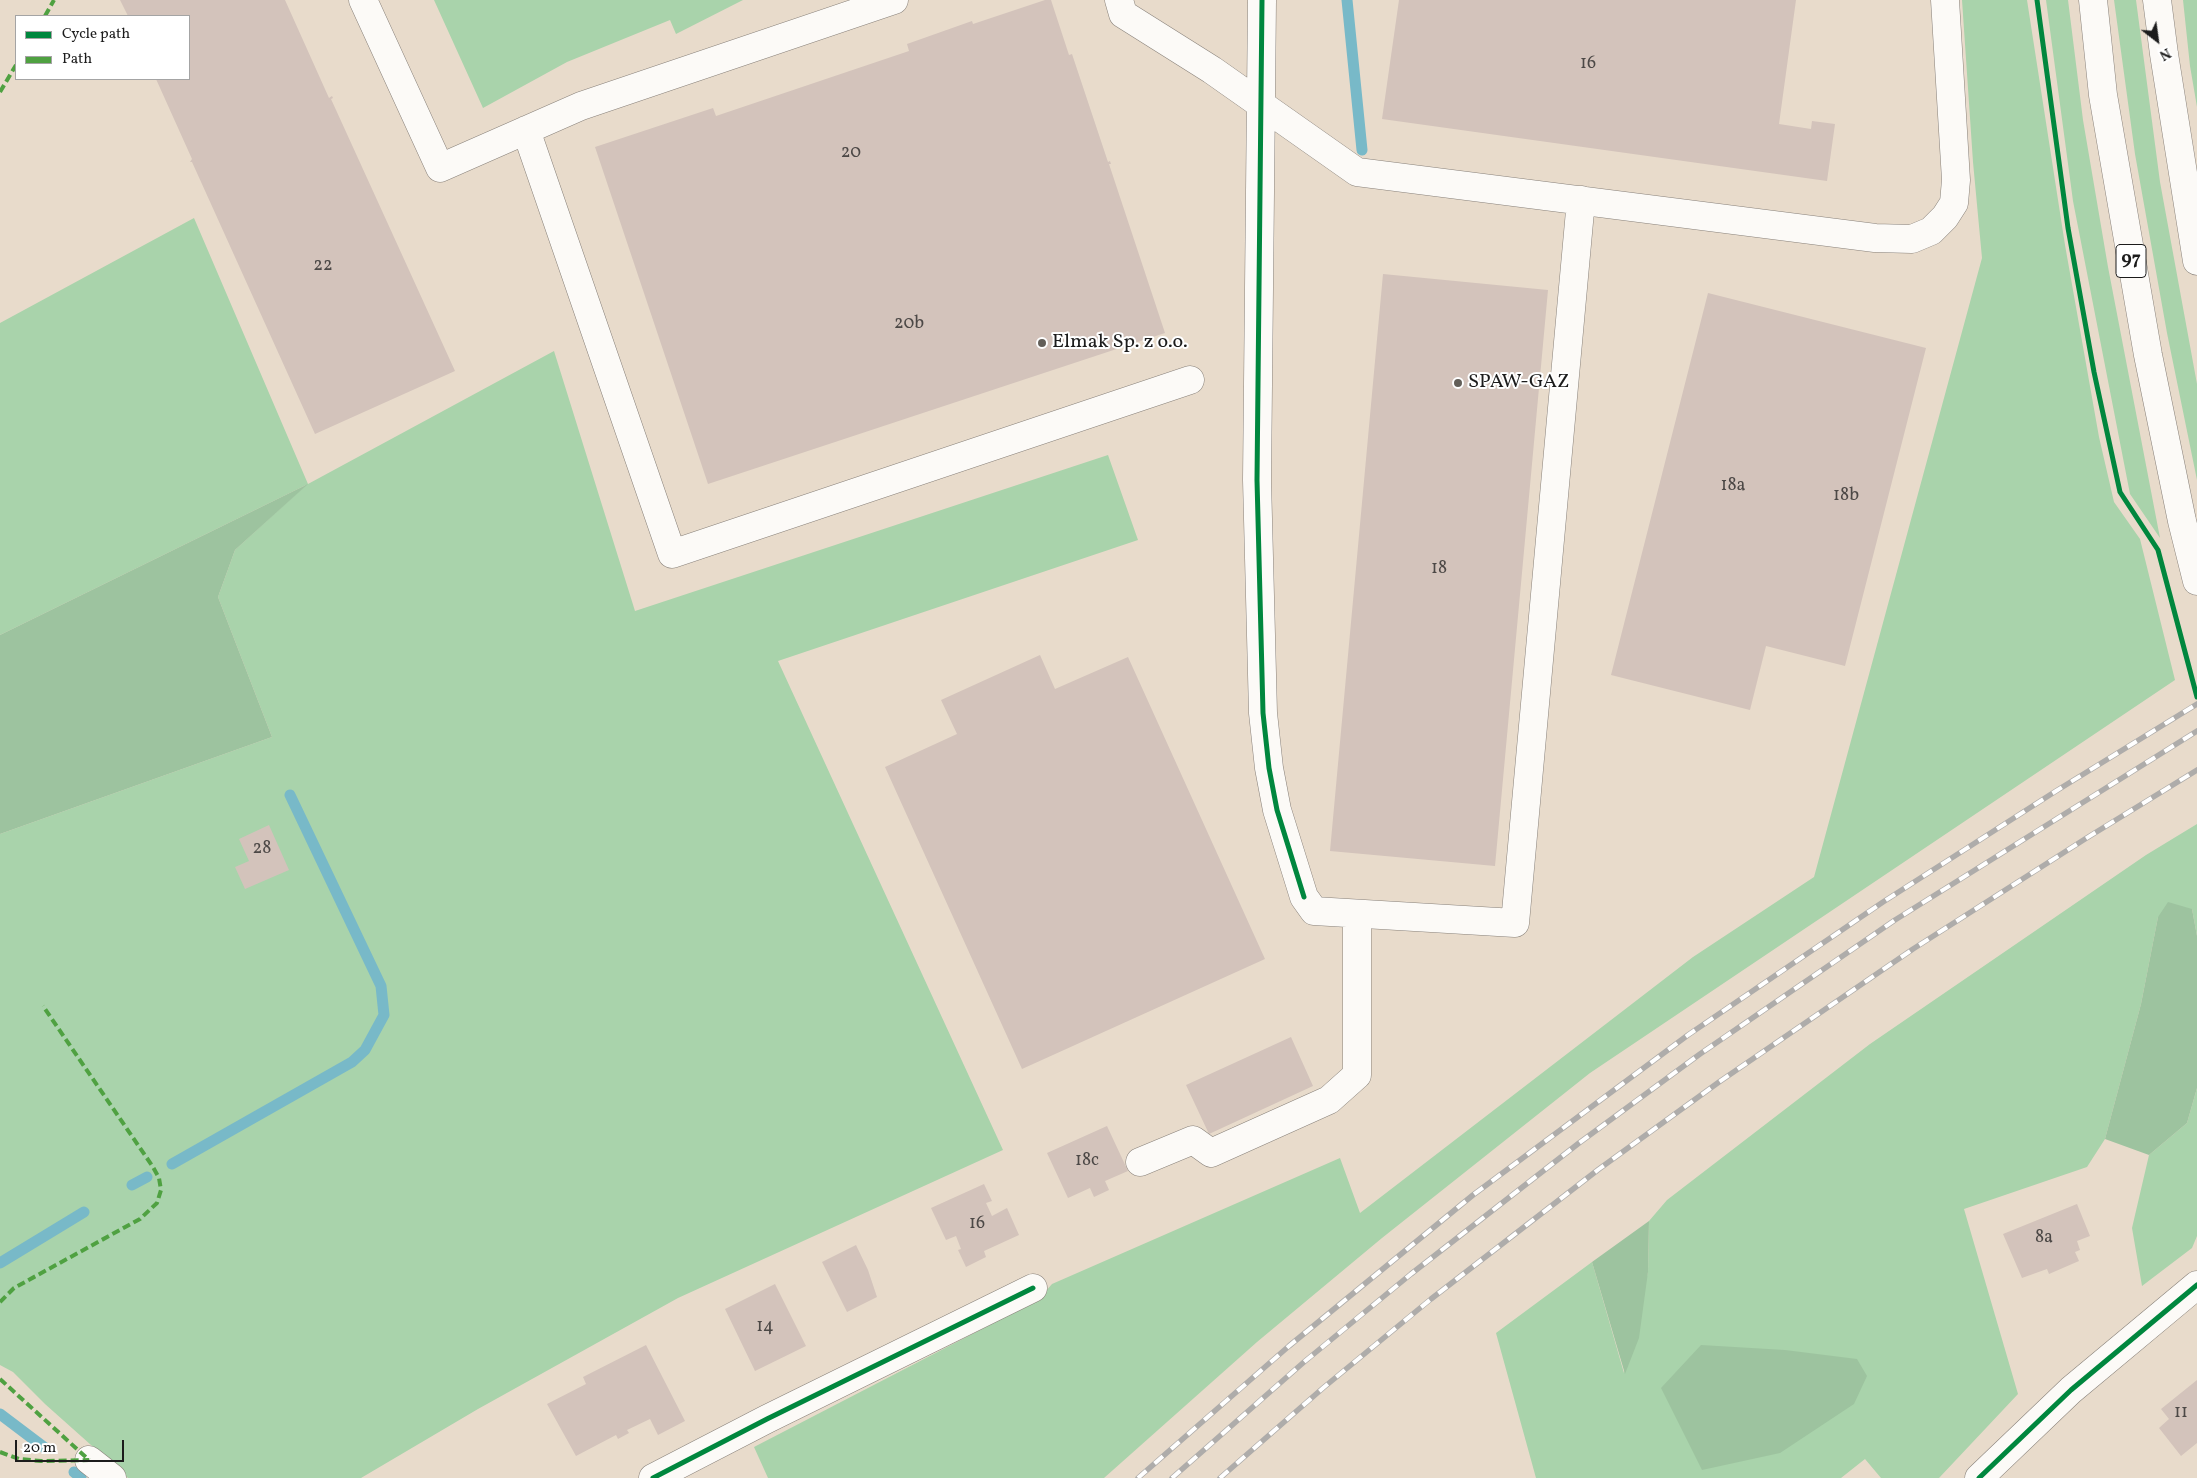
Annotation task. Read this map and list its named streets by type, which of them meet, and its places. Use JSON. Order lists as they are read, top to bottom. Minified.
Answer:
{"streets":{"street":["97"]},"places":["Elmak Sp. z o.o.","SPAW-GAZ"],"house_numbers":["16","20","22","20b","18a","18b","18","28","18c","16","8a","14","11"],"legend":["Cycle path","Path"],"scale_bar":"20 m","north":"bottom right"}
